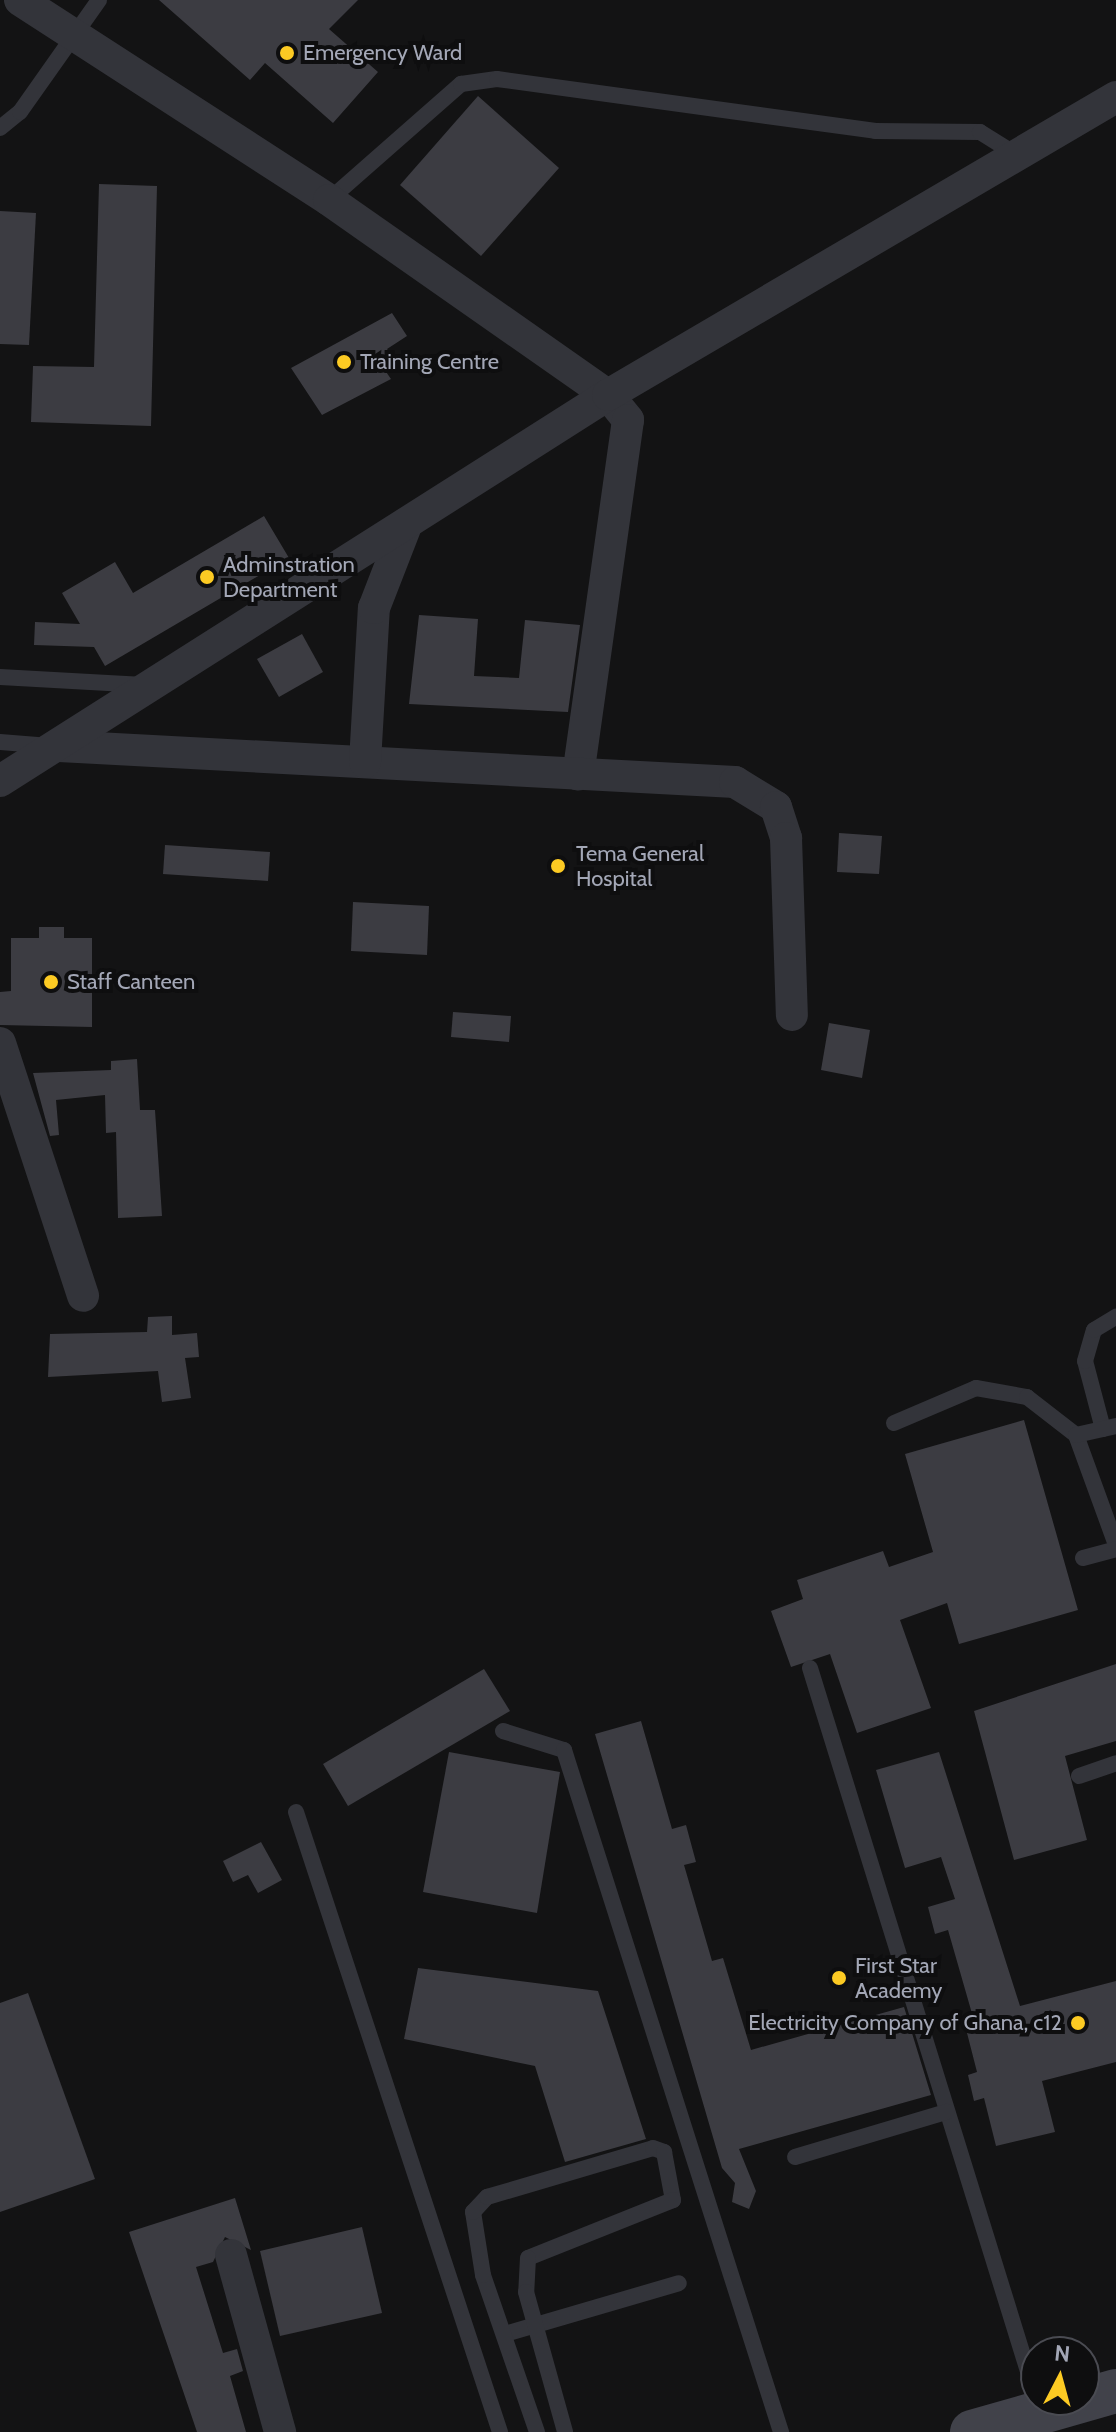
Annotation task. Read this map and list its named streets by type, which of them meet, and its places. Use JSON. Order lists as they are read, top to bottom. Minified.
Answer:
{"places":["Emergency Ward","Training Centre","Adminstration Department","Tema General Hospital","Staff Canteen","First Star Academy","Electricity Company of Ghana, c12"],"north":"top"}
